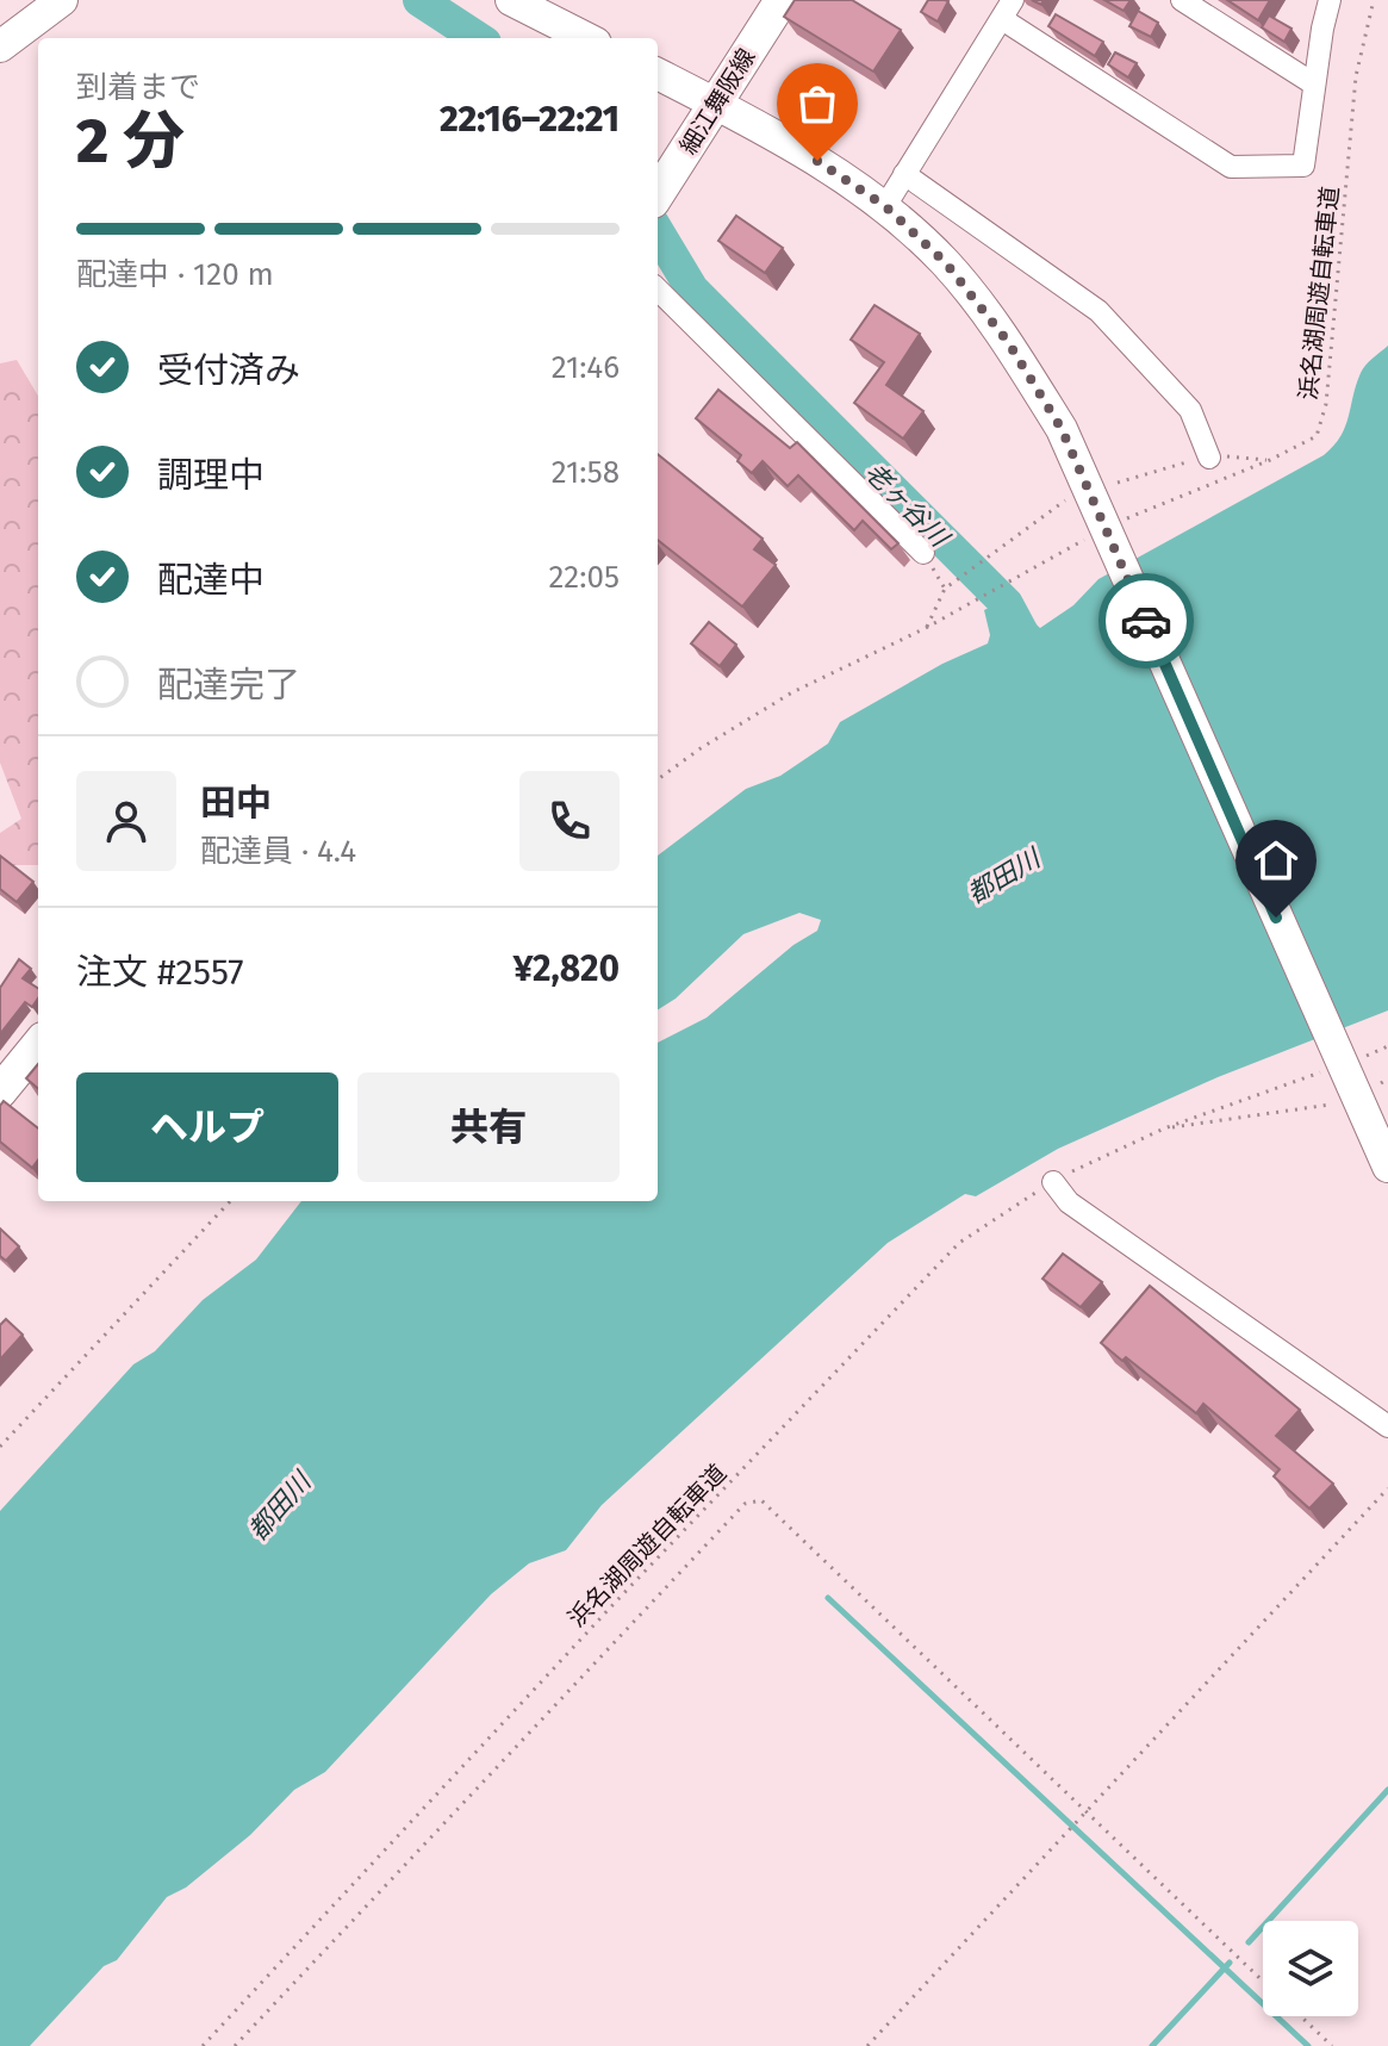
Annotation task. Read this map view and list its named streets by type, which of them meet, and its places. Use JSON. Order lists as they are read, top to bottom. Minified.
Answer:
{"streets":{"main road":["細江舞阪線"],"path":["浜名湖周遊自転車道"]},"water":["老ヶ谷川","都田川"],"page":{"heading":["2 分","到着まで","22:16–22:21"],"panel":["田中","配達員 · 4.4","注文 #2557","¥2,820"],"bar":"配達中 · 120 m","list":[["受付済み","21:46"],["調理中","21:58"],["配達中","22:05"],"配達完了"],"buttons":["ヘルプ","共有"]}}
